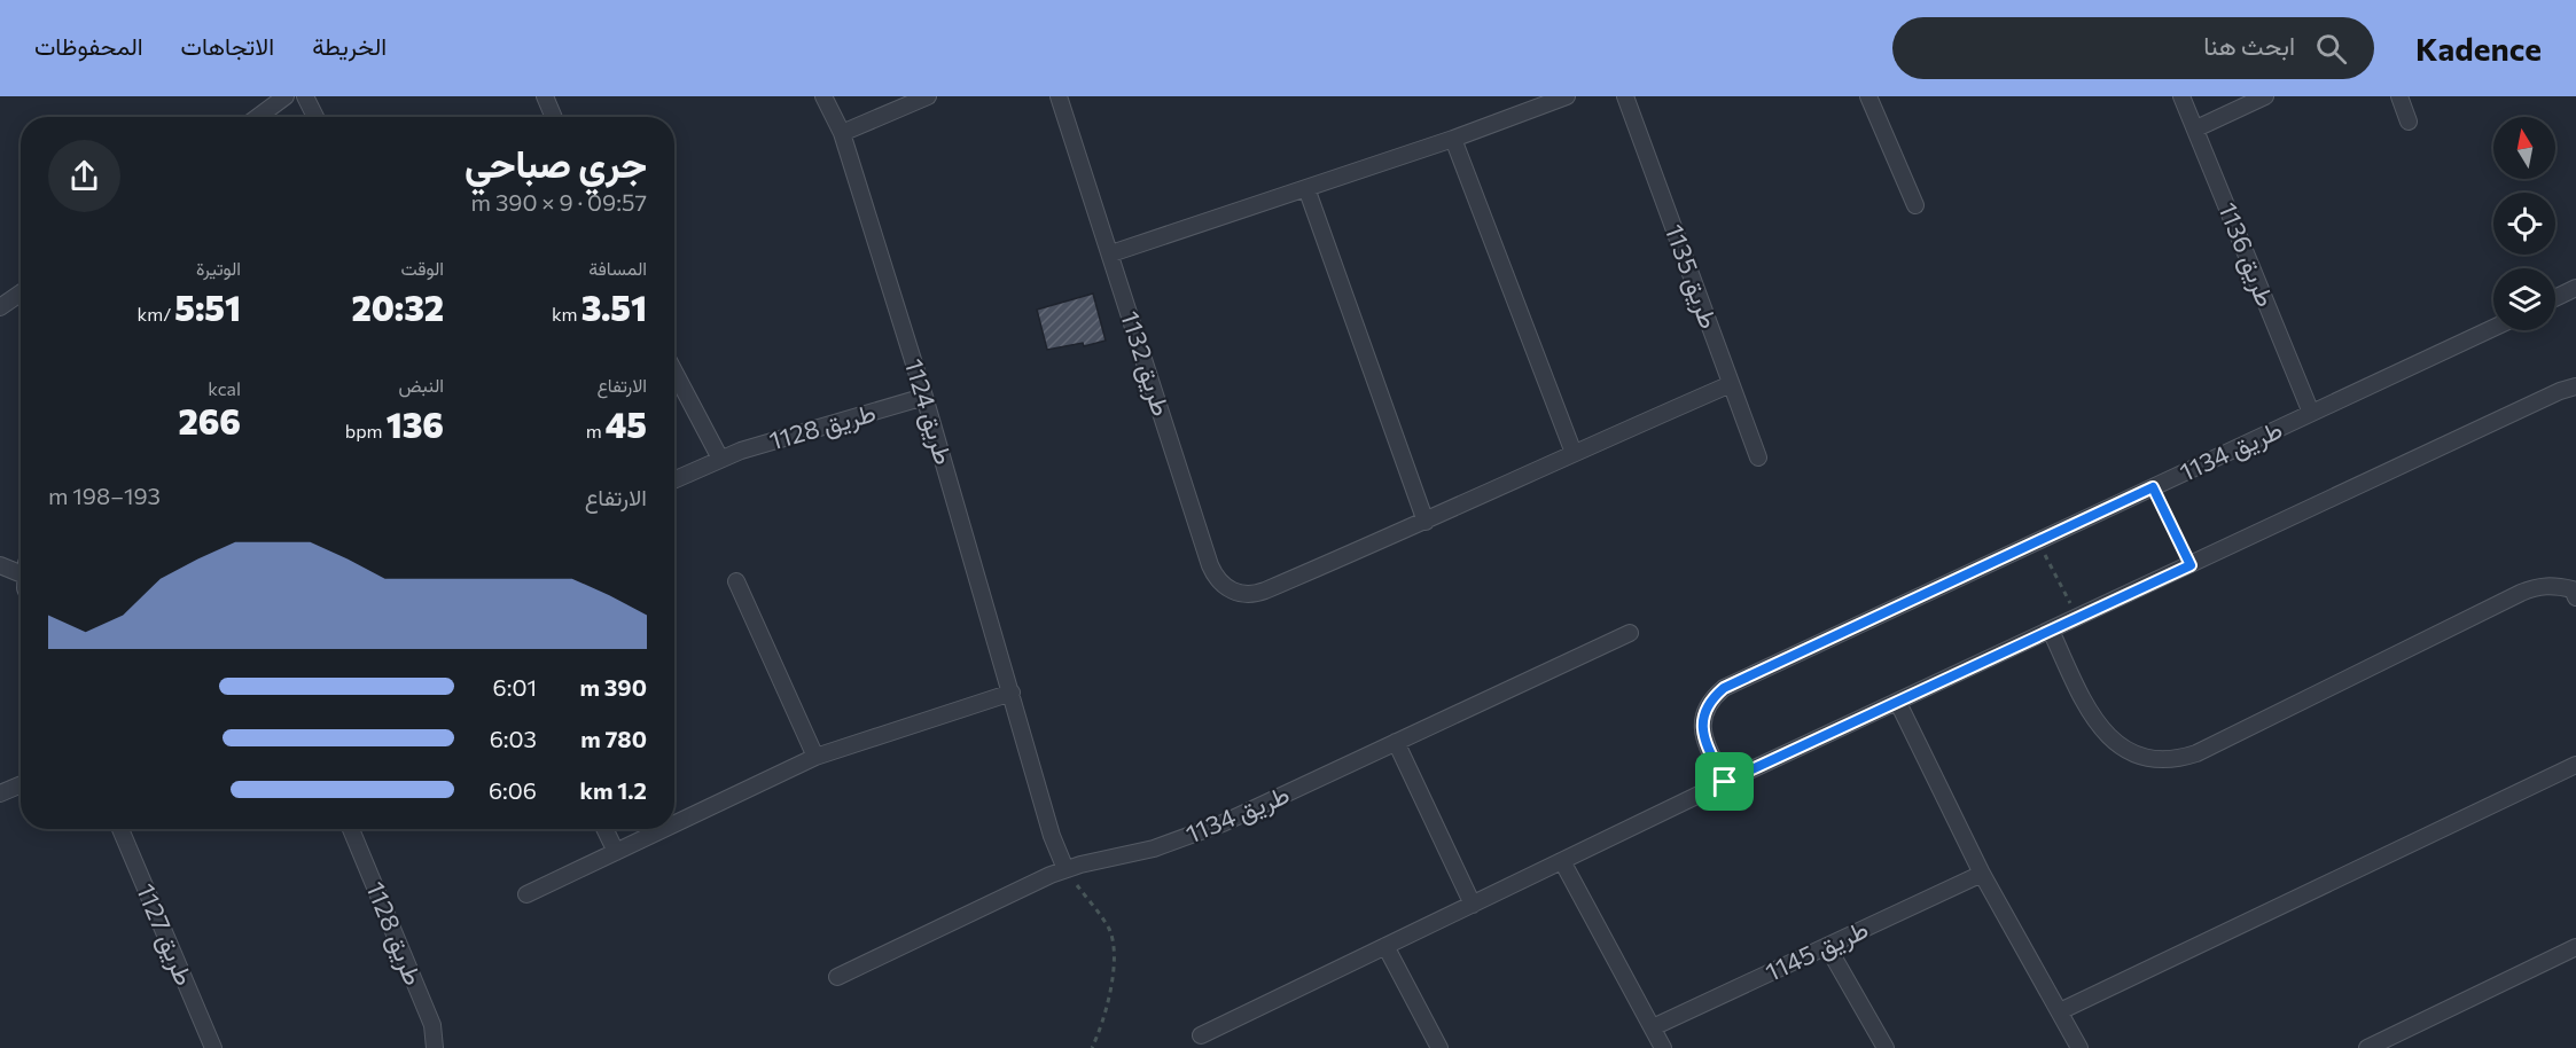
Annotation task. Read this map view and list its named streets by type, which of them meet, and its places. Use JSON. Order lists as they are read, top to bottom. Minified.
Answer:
{"streets":{"street":["طريق 1136","طريق 1135","طريق 1132","طريق 1124","طريق 1128","طريق 1134","طريق 1127","طريق 1145"]},"crossings":[["طريق 1136","طريق 1134"],["طريق 1124","طريق 1128"],["طريق 1124","طريق 1134"]],"north":"top","page":{"header":"Kadence","search":"ابحث هنا","nav":["الخريطة","الاتجاهات","المحفوظات"],"heading":["جري صباحي","09:57 · 9 × 390 m"],"stats":[["المسافة","3.51 km"],["الوقت","20:32"],["الوتيرة","5:51 /km"],["الارتفاع","45 m"],["النبض","136 bpm"],["kcal","266"]],"chart":["الارتفاع","193–198 m"],"list":[{"name":"390 m","note":"6:01"},{"name":"780 m","note":"6:03"},{"name":"1.2 km","note":"6:06"}]}}
